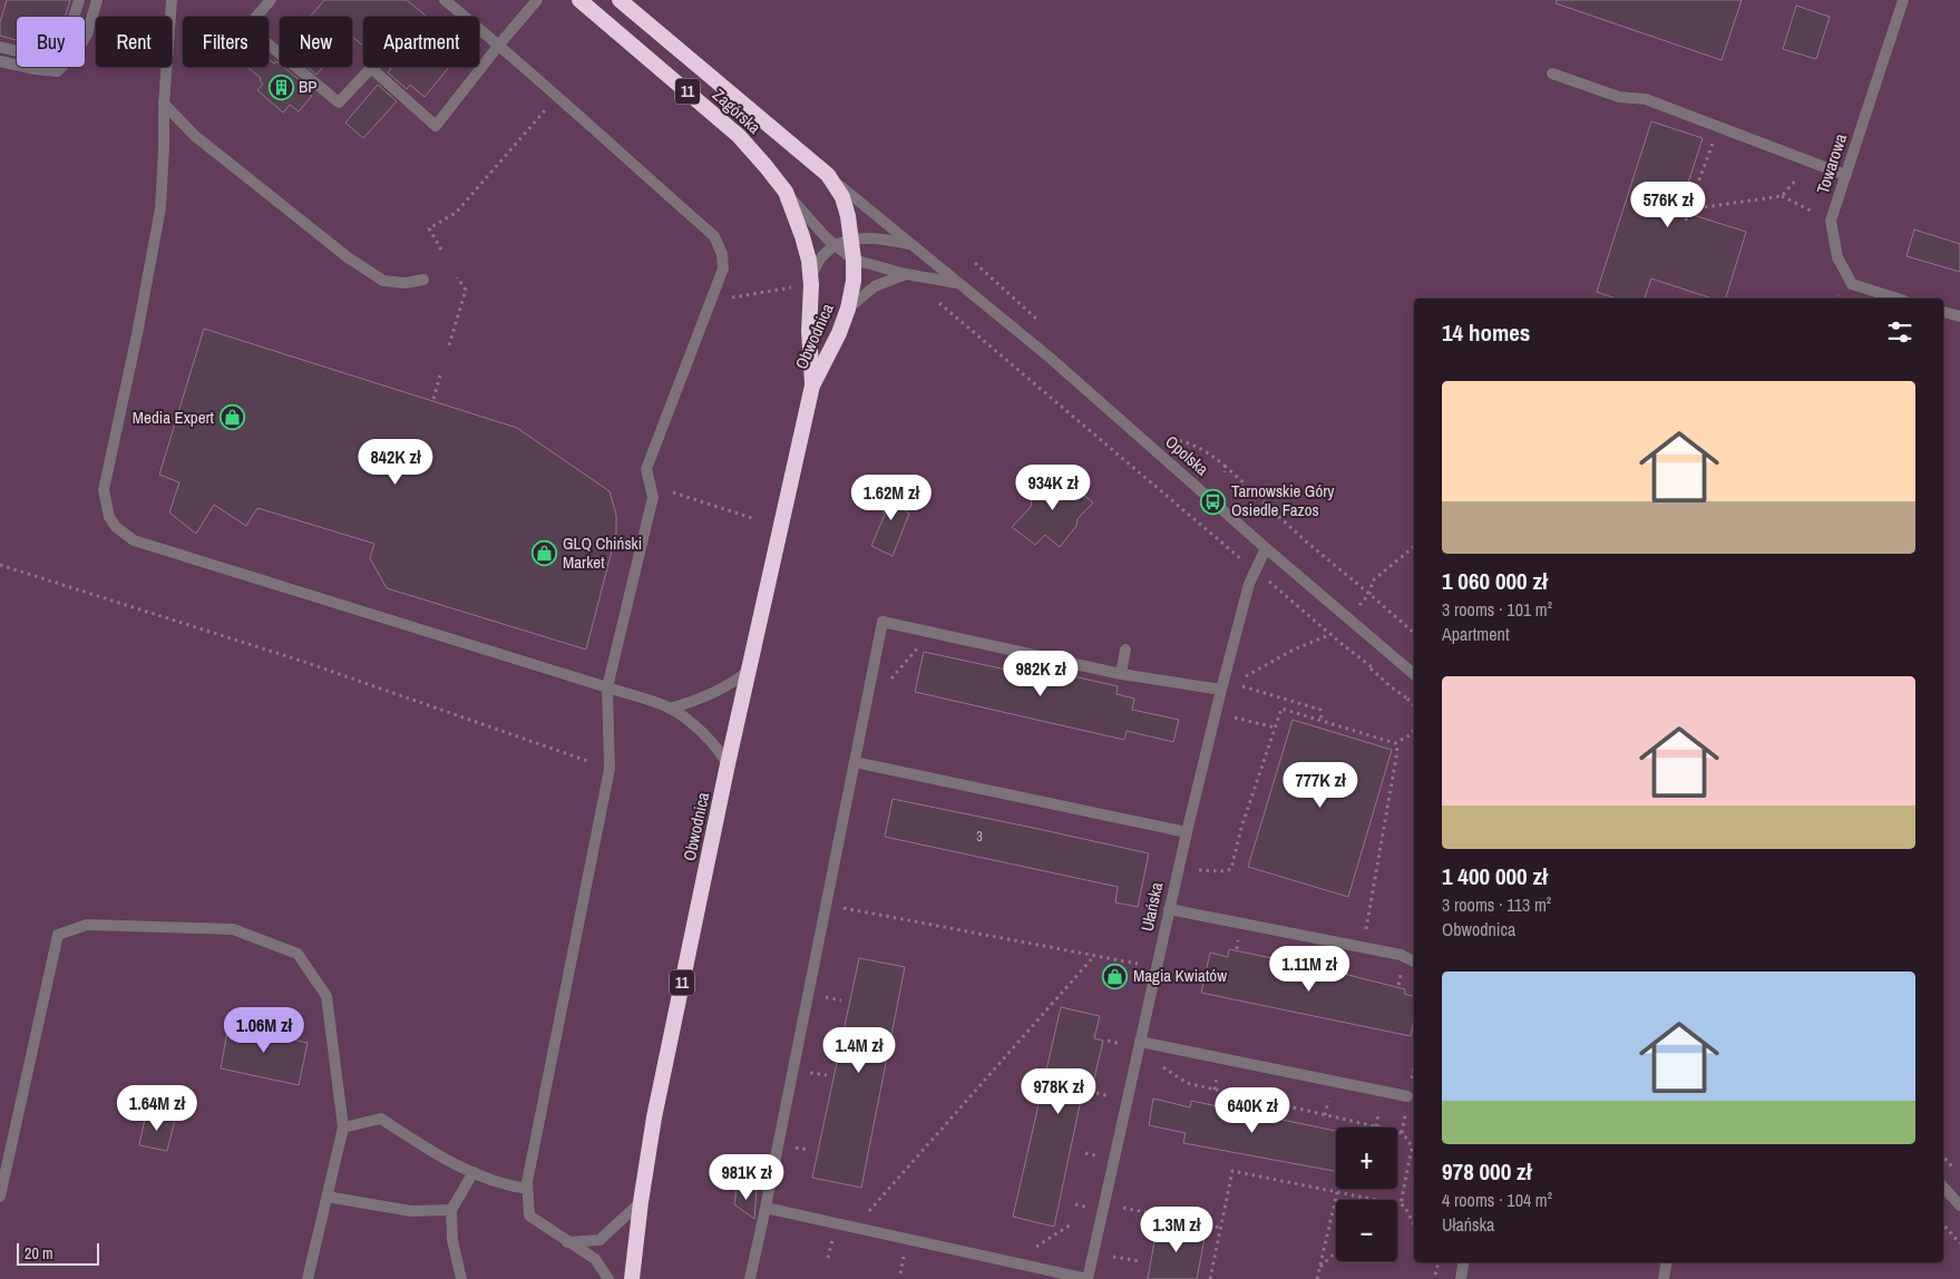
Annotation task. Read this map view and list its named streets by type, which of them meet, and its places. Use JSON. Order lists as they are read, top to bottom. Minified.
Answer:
{"streets":{"highway":["11","Zagórska","Obwodnica"],"street":["Towarowa","Opolska","Ułańska"]},"crossings":[["Zagórska","Obwodnica"],["Zagórska","Opolska"],["Obwodnica","Opolska"],["Opolska","Ułańska"]],"places":{"building":["BP"],"shop":["Media Expert","GLQ Chiński Market","Magia Kwiatów"],"bus stop":["Tarnowskie Góry Osiedle Fazos"]},"house_numbers":["3"],"scale_bar":"20 m","page":{"chip":["Buy","Rent","Filters","New","Apartment"],"price":["576K zł","842K zł","934K zł","1.62M zł","982K zł","777K zł","1.11M zł","1.06M zł","1.4M zł","978K zł","1.64M zł","640K zł","981K zł","1.3M zł"],"heading":"14 homes","list":[{"name":"1 060 000 zł","note":"3 rooms · 101 m² · Apartment"},{"name":"1 400 000 zł","note":"3 rooms · 113 m² · Obwodnica"},{"name":"978 000 zł","note":"4 rooms · 104 m² · Ułańska"}],"map_buttons":["+","−"],"scale":"20 m"}}
